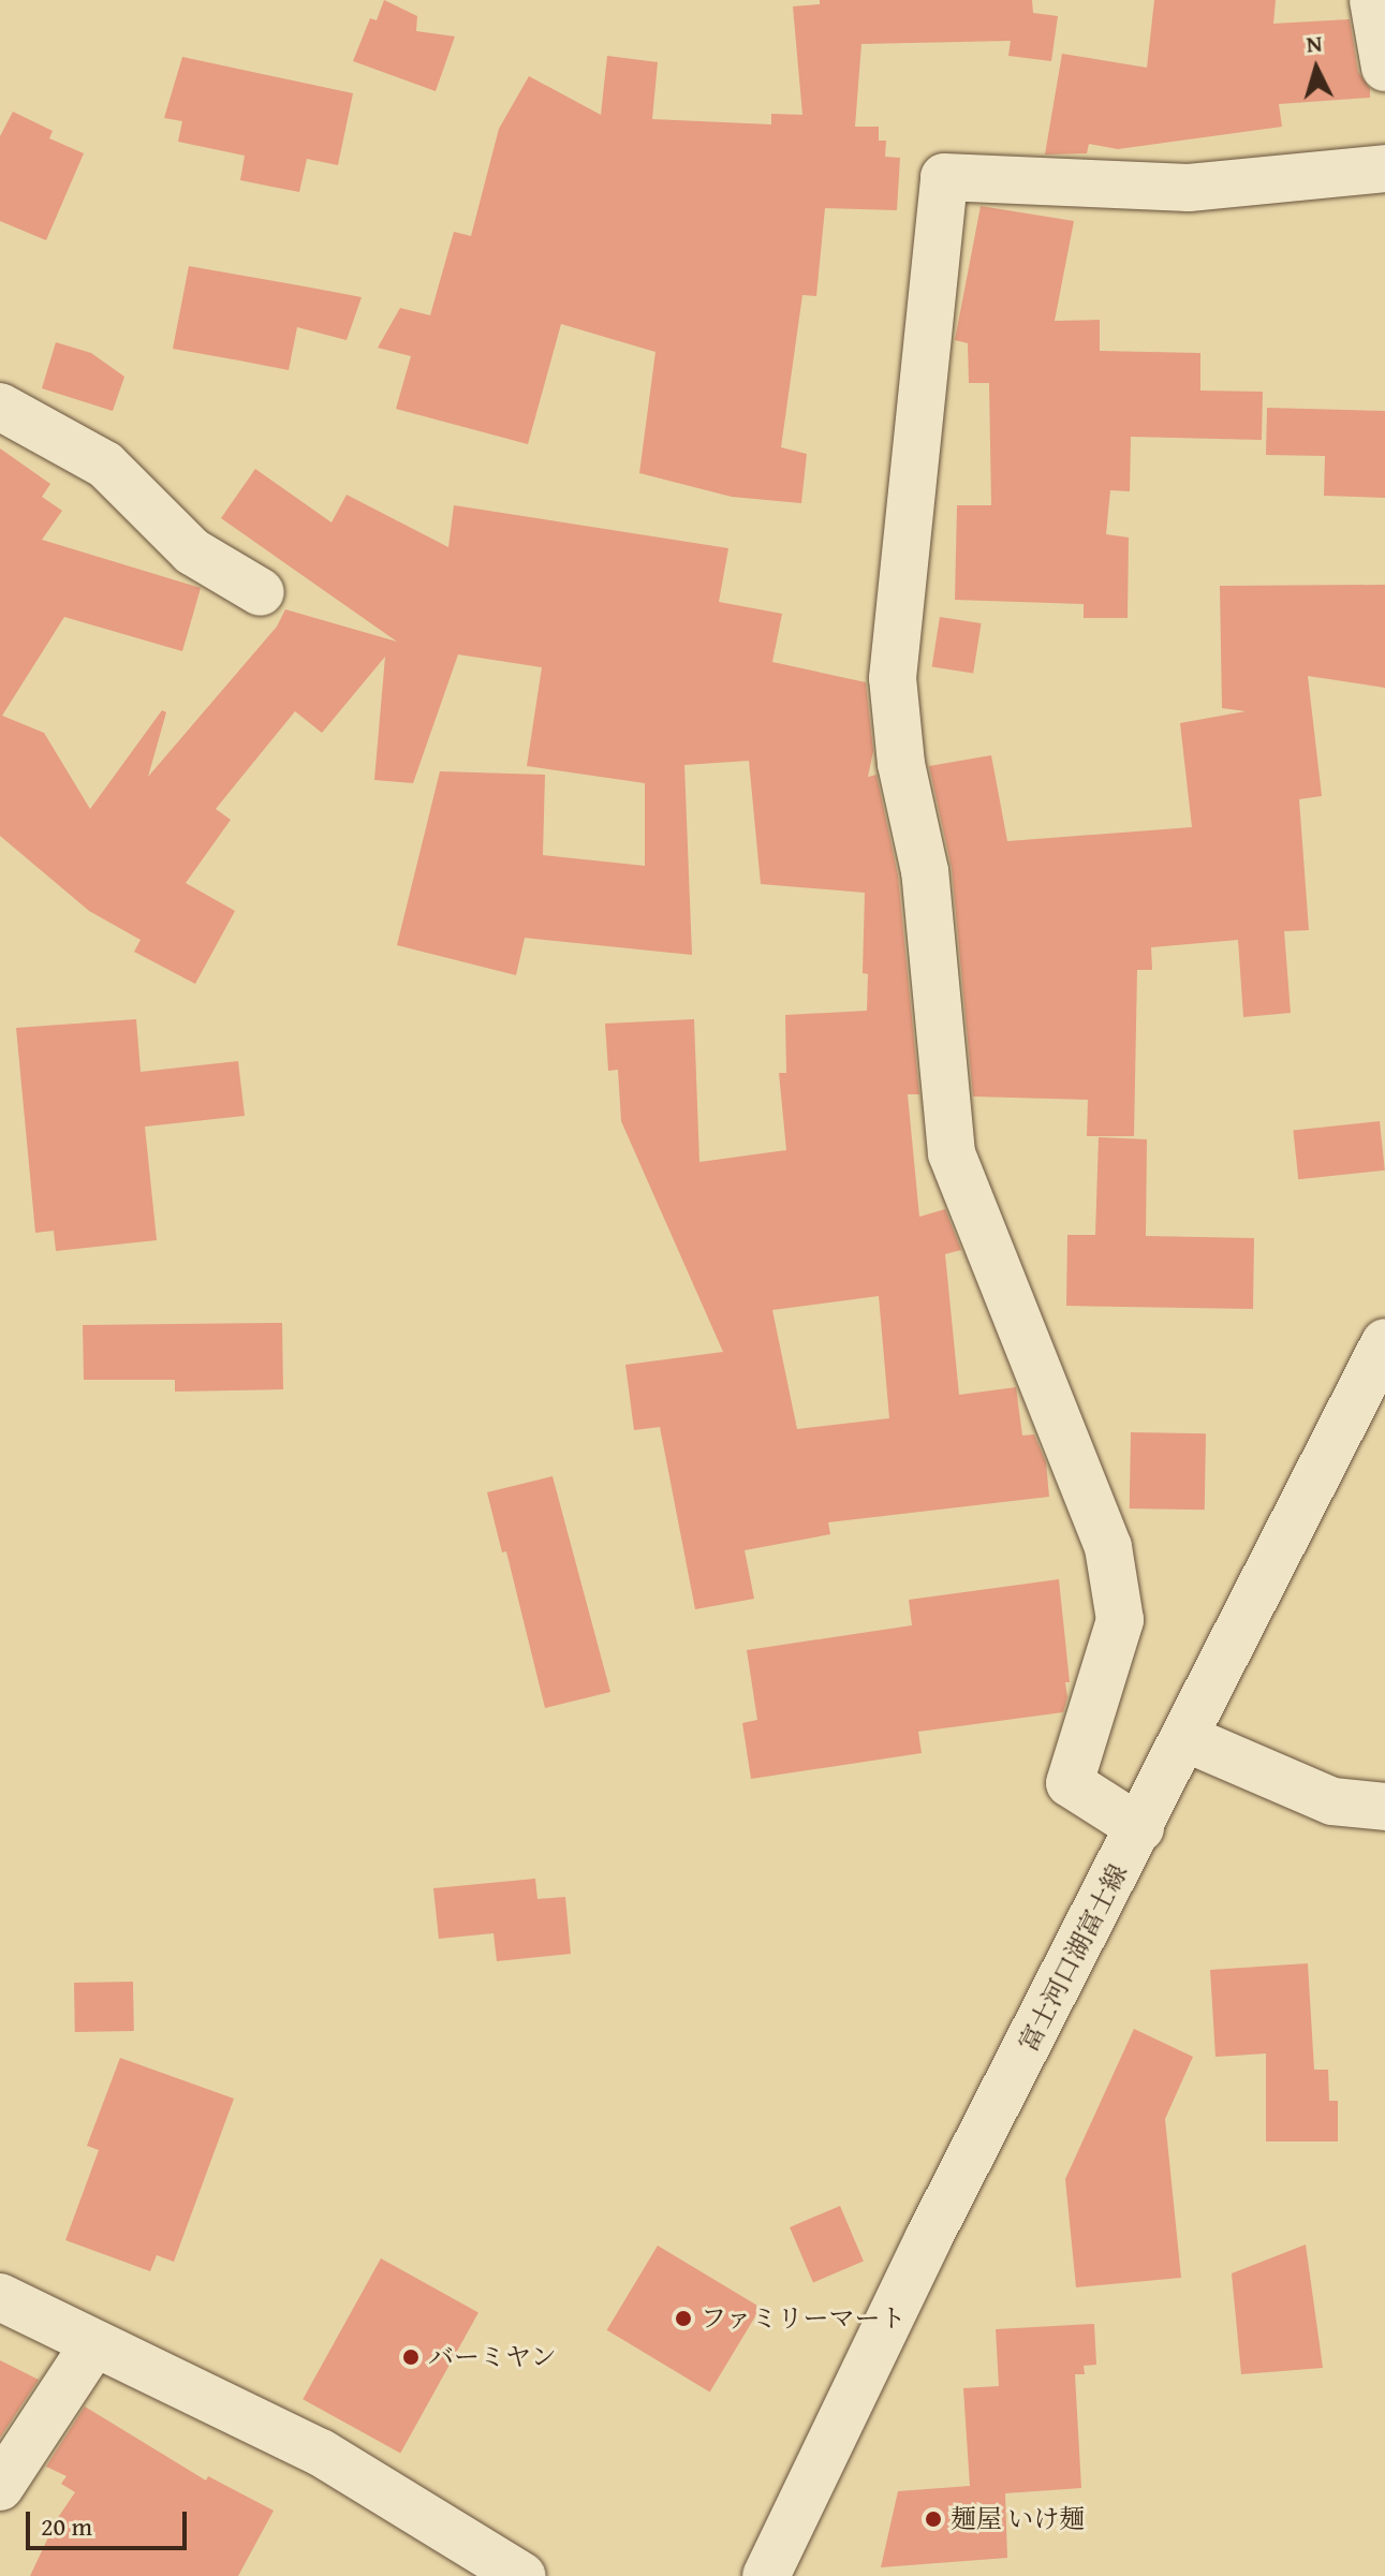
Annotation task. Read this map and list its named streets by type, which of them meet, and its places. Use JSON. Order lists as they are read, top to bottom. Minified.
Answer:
{"streets":{"street":["富士河口湖富士線"]},"places":["ファミリーマート","バーミヤン","麺屋 いけ麺"],"scale_bar":"20 m","north":"top"}
